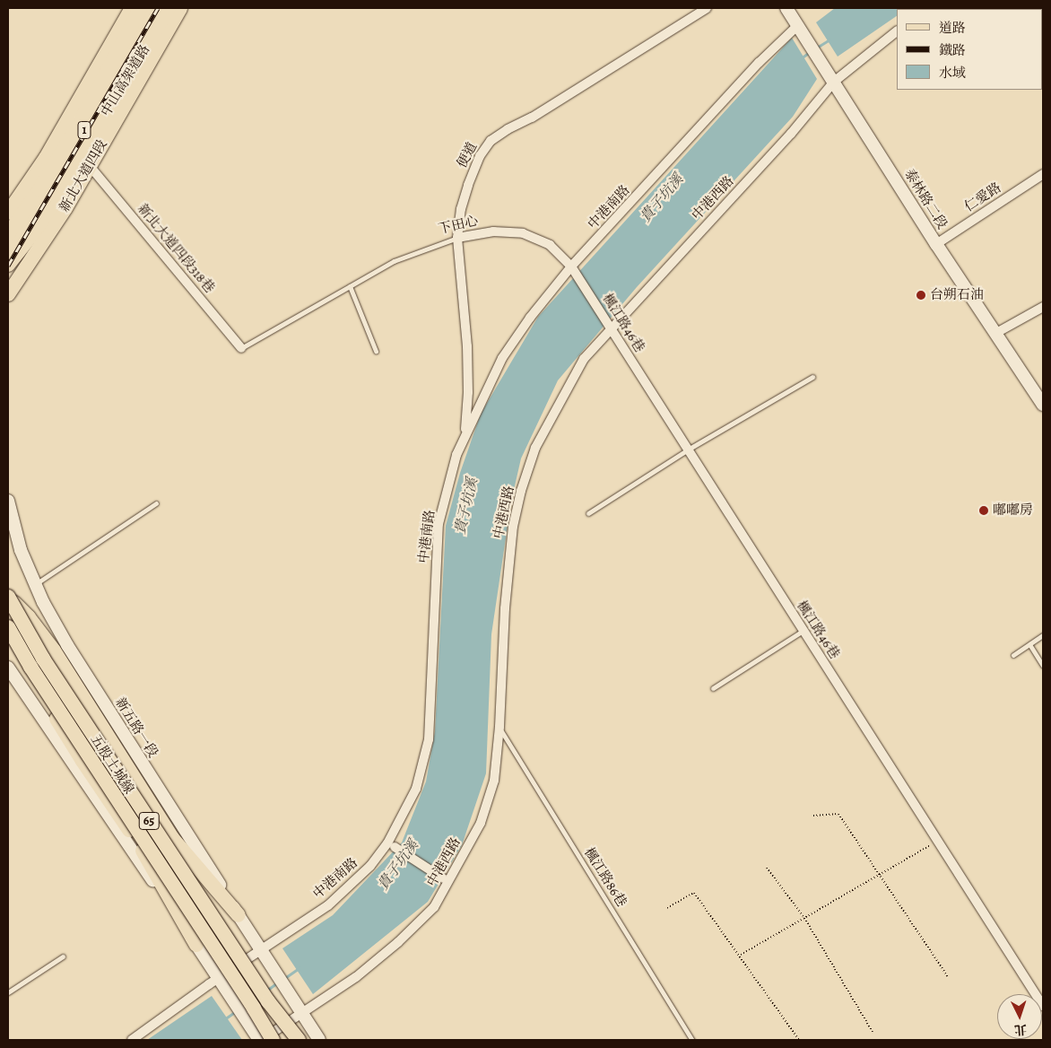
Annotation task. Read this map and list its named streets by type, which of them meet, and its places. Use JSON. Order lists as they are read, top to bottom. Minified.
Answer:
{"streets":{"main road":["中山高架道路","1","新北大道四段","泰林路二段","新五路一段","五股土城線","65"],"street":["便道","仁愛路","中港西路","中港南路","下田心","新北大道四段318巷","楓江路46巷"],"lane":["楓江路86巷"]},"crossings":[["便道","中港南路"],["便道","下田心"],["新北大道四段","新北大道四段318巷"],["仁愛路","泰林路二段"],["中港西路","泰林路二段"],["中港西路","楓江路46巷"],["中港西路","新五路一段"],["中港西路","楓江路86巷"],["泰林路二段","中港南路"],["中港南路","下田心"],["中港南路","楓江路46巷"],["中港南路","新五路一段"],["下田心","新北大道四段318巷"],["下田心","楓江路46巷"]],"water":["貴子坑溪"],"places":["台朔石油","嘟嘟房"],"legend":["道路","鐵路","水域"],"north":"bottom"}
